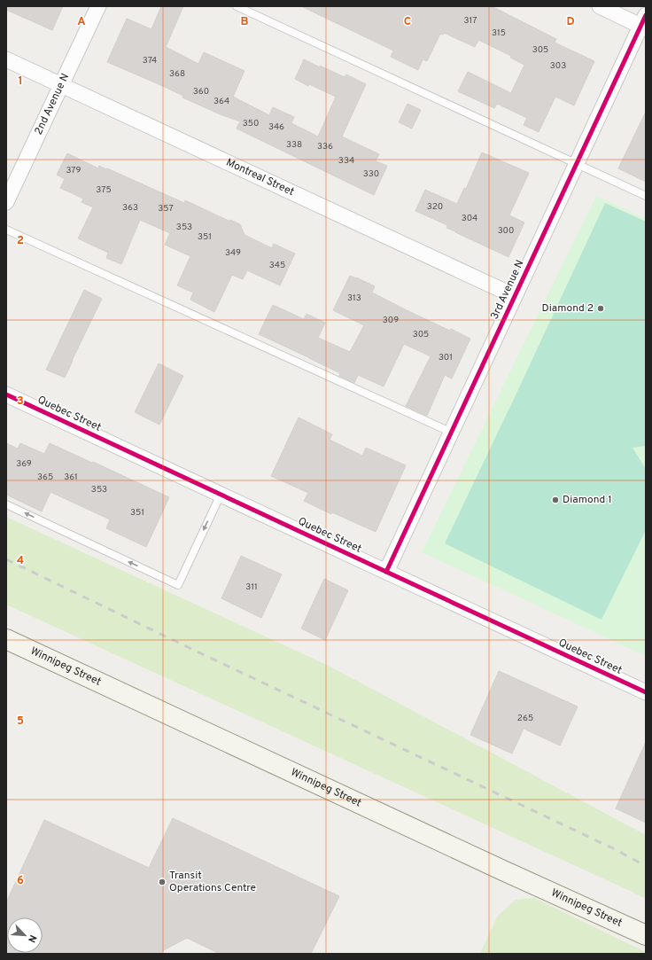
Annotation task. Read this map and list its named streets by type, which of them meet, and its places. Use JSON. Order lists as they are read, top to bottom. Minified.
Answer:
{"streets":{"main road":["Winnipeg Street"],"street":["2nd Avenue N","Montreal Street","3rd Avenue N","Quebec Street"]},"crossings":[["2nd Avenue N","Montreal Street"],["Montreal Street","3rd Avenue N"],["3rd Avenue N","Quebec Street"]],"places":["Diamond 2","Diamond 1","Transit Operations Centre"],"house_numbers":["317","315","305","374","303","368","360","364","350","346","338","336","334","379","330","375","320","363","357","304","353","300","351","349","345","313","309","305","301","369","365","361","353","351","311","265"],"north":"bottom right","grid":{"columns":["A","B","C","D"],"rows":["1","2","3","4","5","6"]}}
